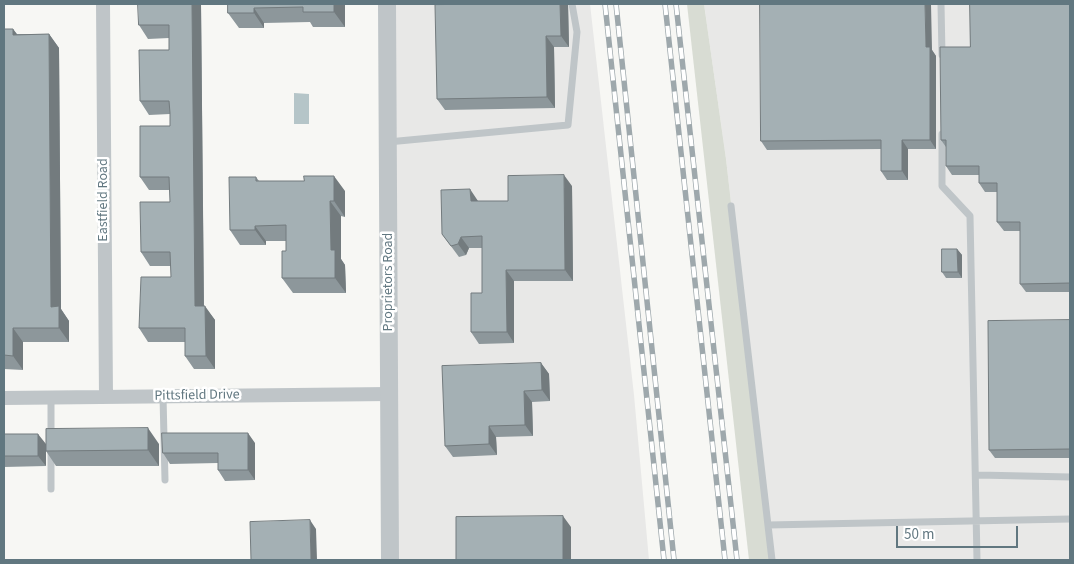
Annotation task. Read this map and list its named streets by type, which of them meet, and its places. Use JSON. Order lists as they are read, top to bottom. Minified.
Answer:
{"streets":{"street":["Eastfield Road","Proprietors Road","Pittsfield Drive"]},"crossings":[["Eastfield Road","Pittsfield Drive"],["Proprietors Road","Pittsfield Drive"]],"scale_bar":"50 m"}
